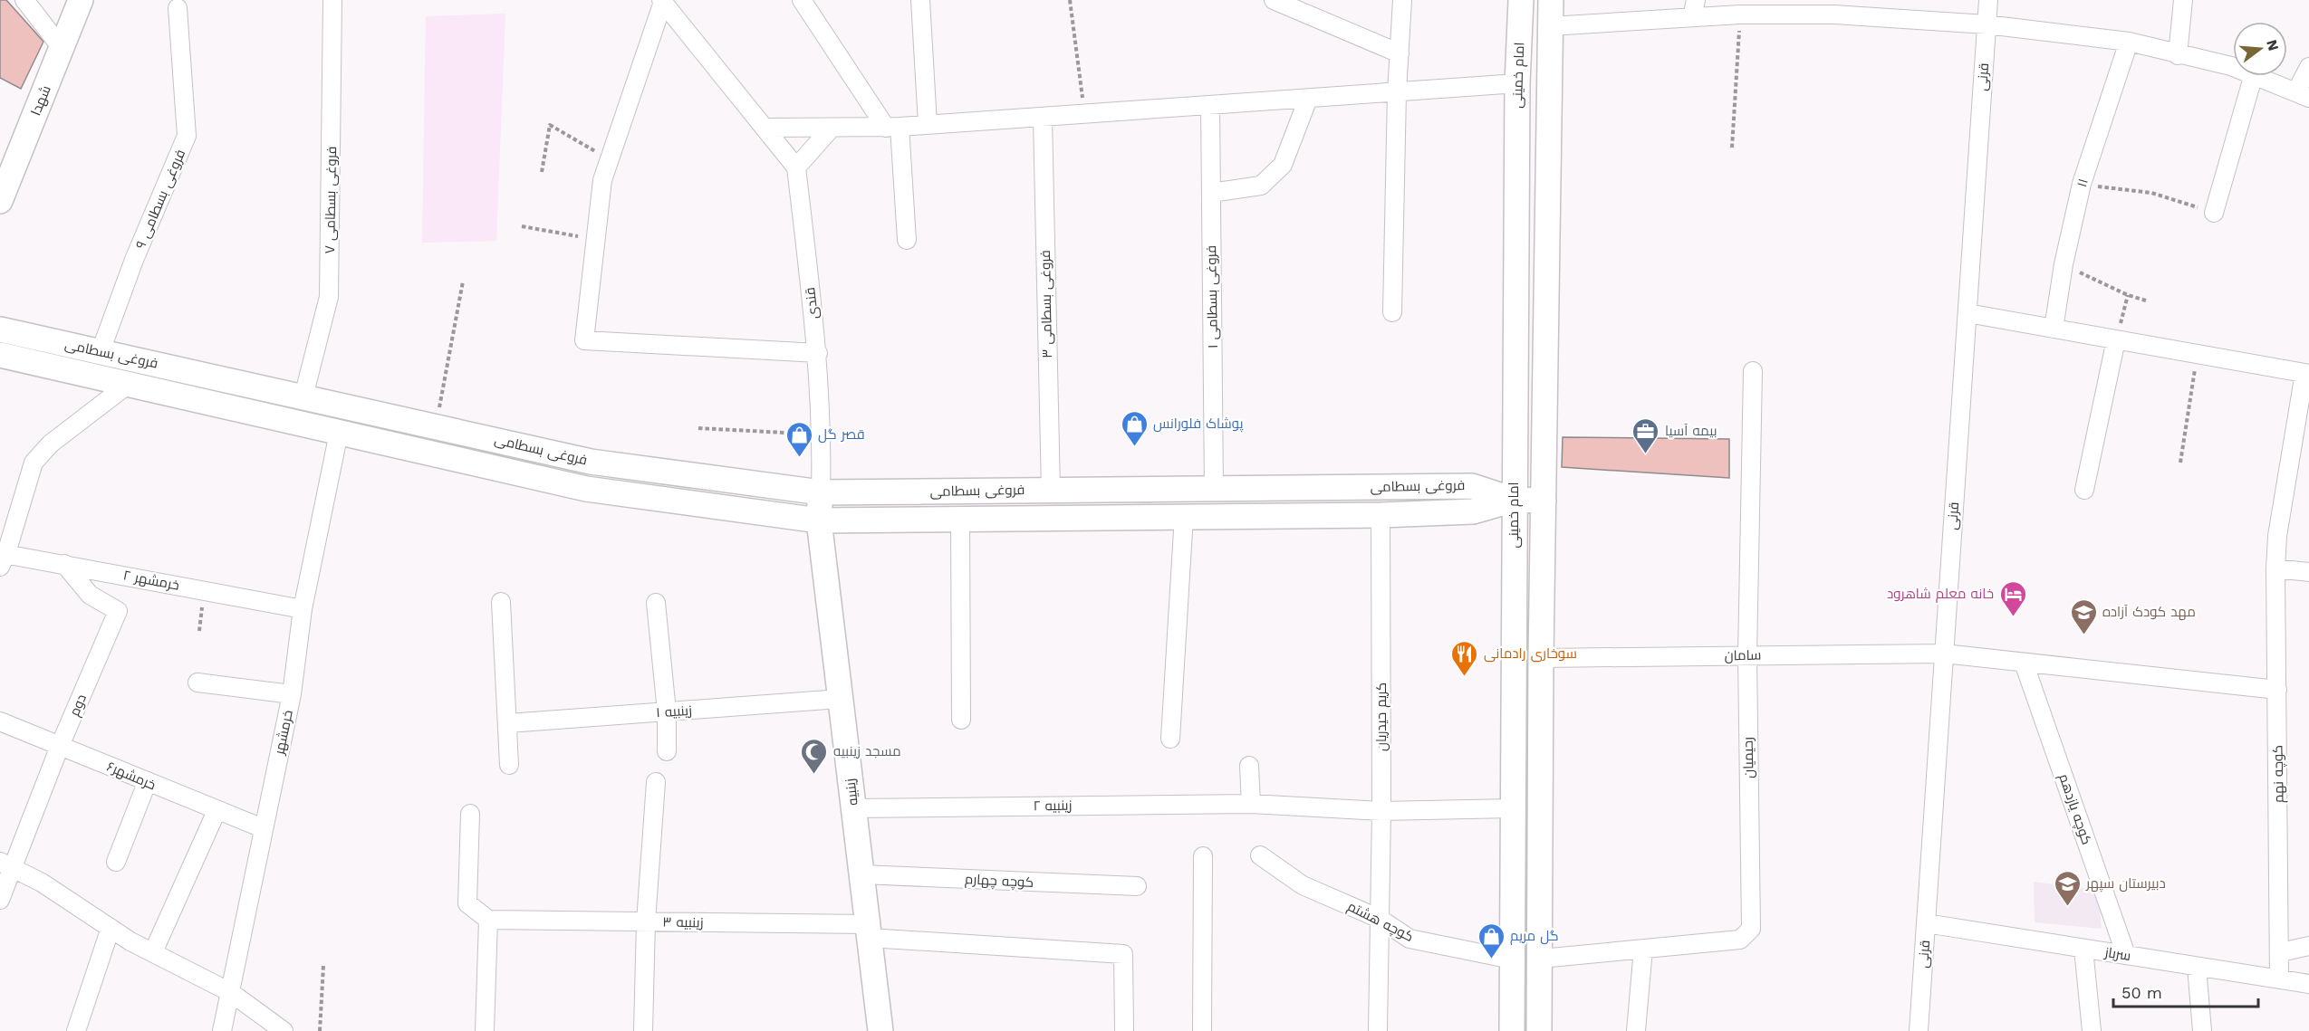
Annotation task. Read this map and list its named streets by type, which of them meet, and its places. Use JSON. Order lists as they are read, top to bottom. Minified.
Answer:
{"streets":{"main road":["امام خمینی","شهدا","فروغی بسطامی","زینبیه"],"street":["قرنی","۱۱","فروغی بسطامی ۹","فروغی بسطامی ۷","فروغی بسطامی ۱","قندی","فروغی بسطامی ۳","خرمشهر ۲","سامان","دوم","زینبیه ۱","کریم حیدریان","خرمشهر","رحیمیان","کوچه نهم","خرمشهر۶","زینبیه ۲","کوچه یازدهم","کوچه چهارم","کوچه هشتم","زینبیه ۳","سرباز"]},"crossings":[["امام خمینی","فروغی بسطامی"],["امام خمینی","زینبیه ۲"],["امام خمینی","کوچه هشتم"],["قرنی","سامان"],["قرنی","سرباز"],["فروغی بسطامی ۹","فروغی بسطامی"],["فروغی بسطامی ۷","فروغی بسطامی"],["فروغی بسطامی ۱","فروغی بسطامی"],["قندی","فروغی بسطامی"],["قندی","زینبیه"],["فروغی بسطامی ۳","فروغی بسطامی"],["فروغی بسطامی","کریم حیدریان"],["فروغی بسطامی","خرمشهر"],["فروغی بسطامی","زینبیه"],["خرمشهر ۲","دوم"],["خرمشهر ۲","خرمشهر"],["سامان","رحیمیان"],["سامان","کوچه نهم"],["سامان","کوچه یازدهم"],["دوم","خرمشهر۶"],["زینبیه ۱","زینبیه"],["کریم حیدریان","زینبیه ۲"],["کریم حیدریان","کوچه هشتم"],["خرمشهر","خرمشهر۶"],["کوچه نهم","سرباز"],["زینبیه","زینبیه ۲"],["زینبیه","کوچه چهارم"],["زینبیه","زینبیه ۳"],["کوچه یازدهم","سرباز"]],"places":{"shop":["پوشاک فلورانس","قصر گل","گل مریم"],"office":["بیمه آسیا"],"hotel":["خانه معلم شاهرود"],"school or university":["مهد کودک آزاده","دبیرستان سپهر"],"restaurant":["سوخاری رادمانی"],"mosque":["مسجد زینبیه"]},"scale_bar":"50 m","north":"right"}
